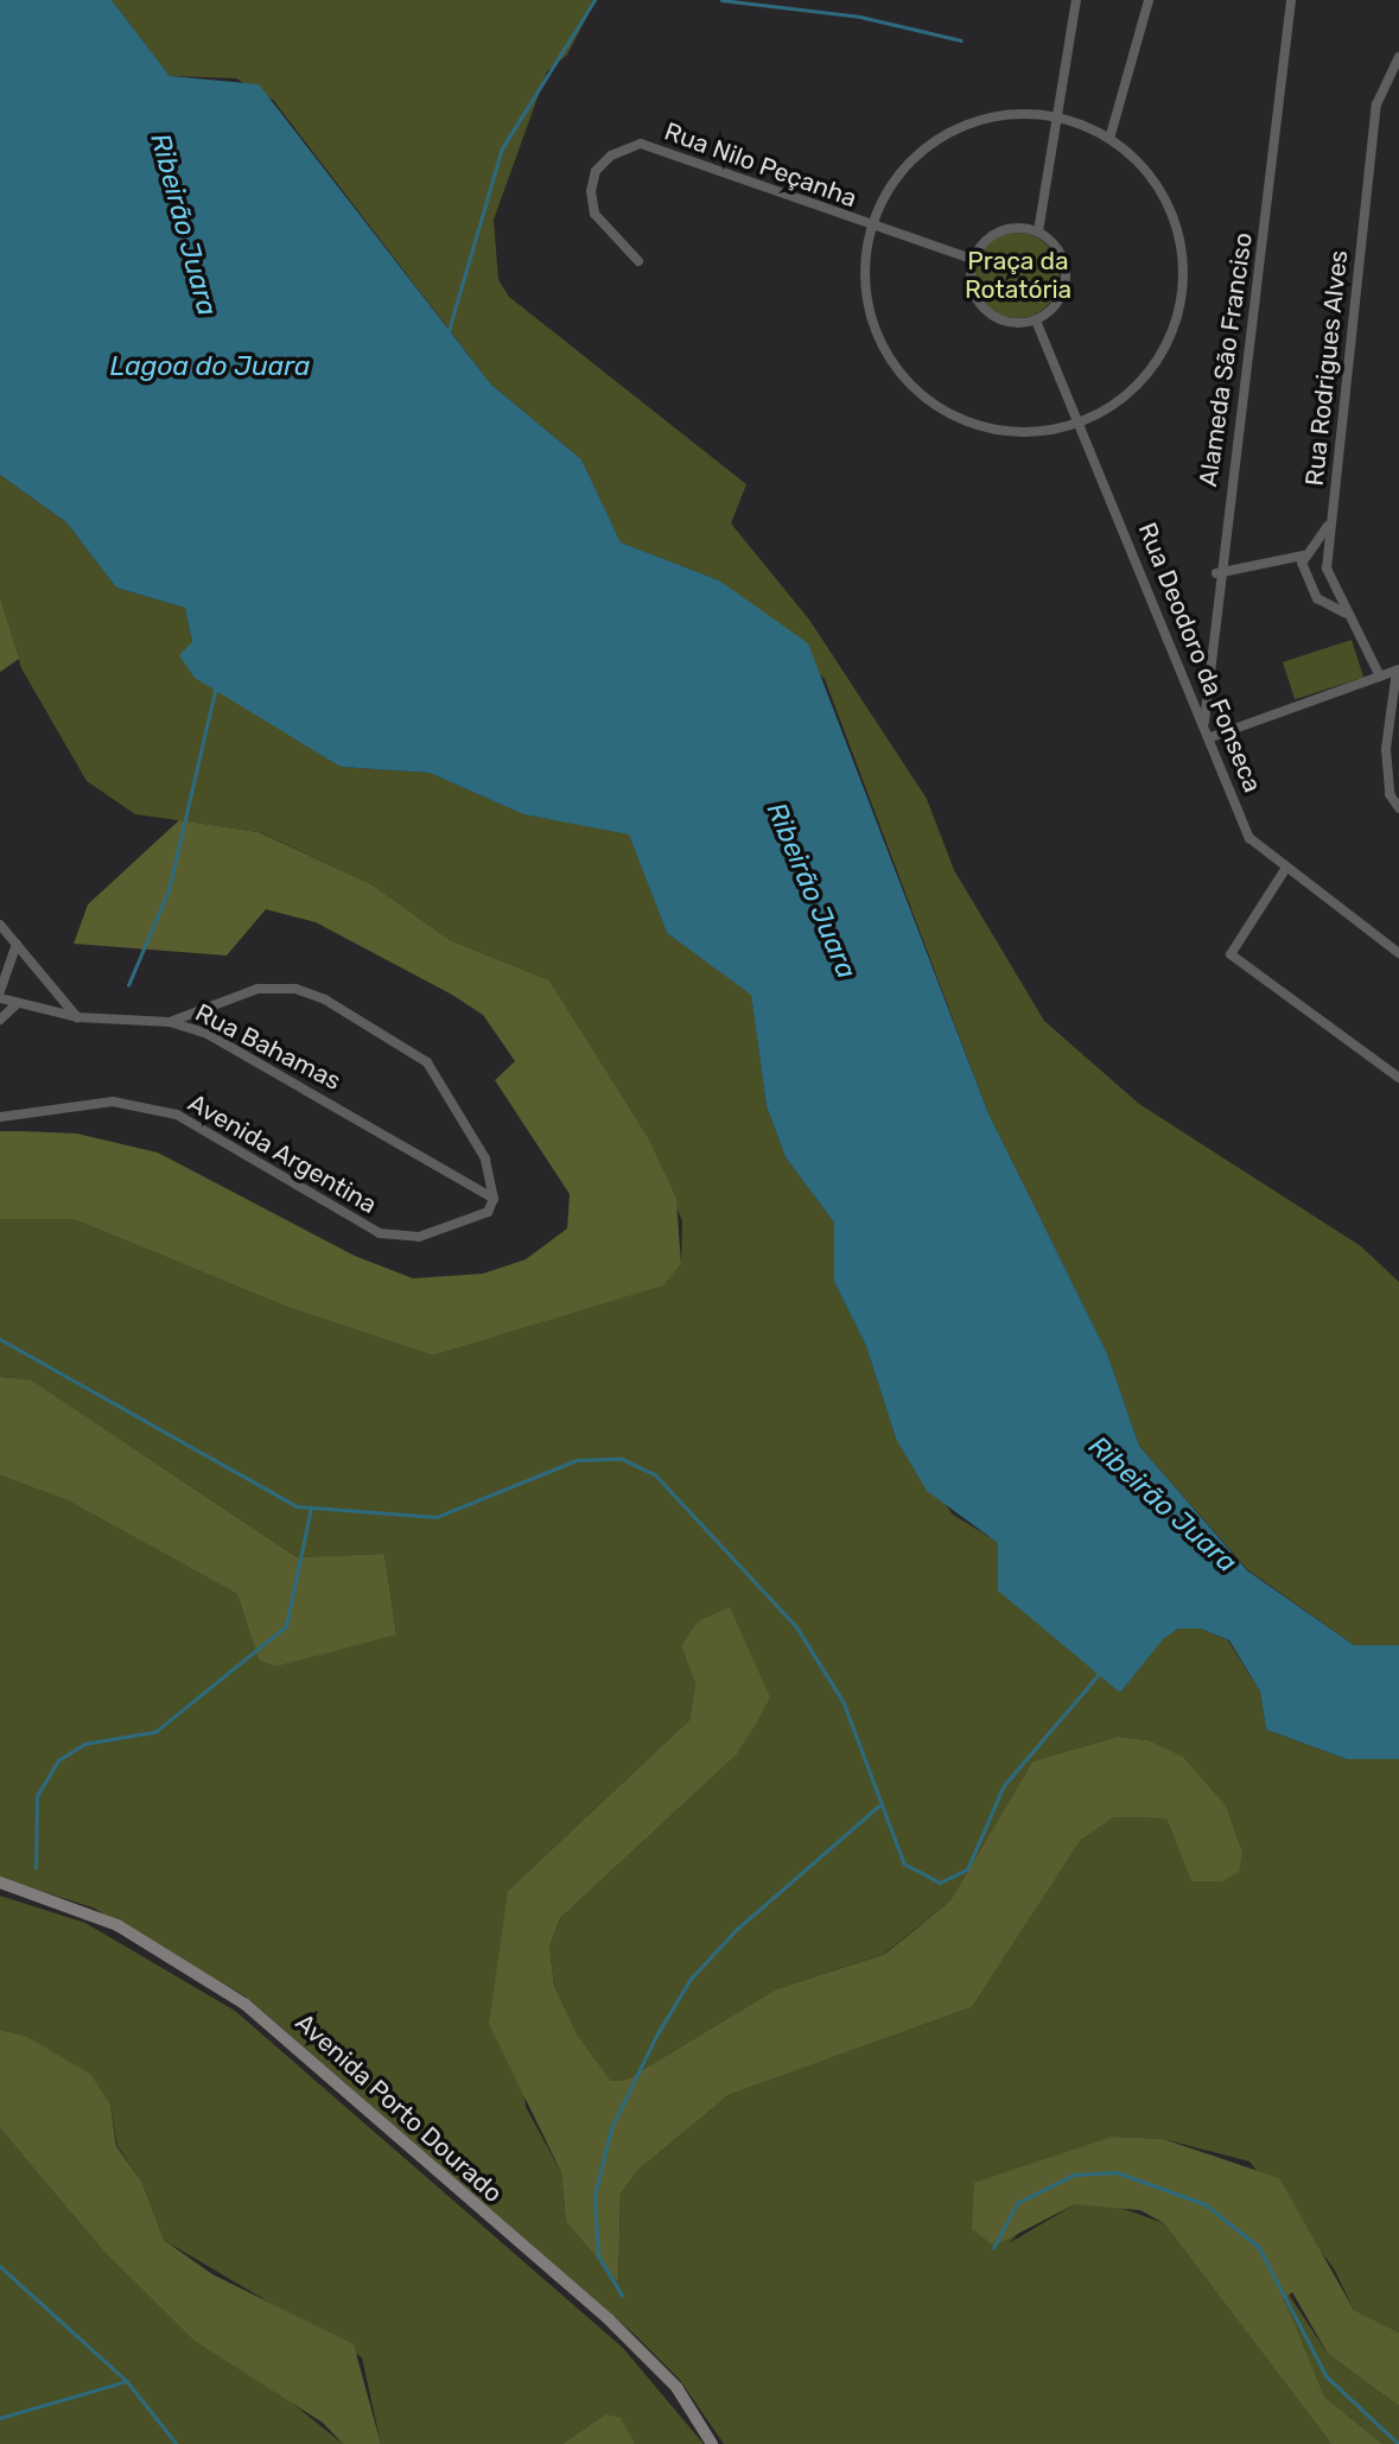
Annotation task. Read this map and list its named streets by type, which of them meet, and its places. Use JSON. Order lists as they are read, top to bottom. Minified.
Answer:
{"streets":{"main road":["Avenida Porto Dourado"],"street":["Rua Nilo Peçanha","Alameda São Franciso","Rua Rodrigues Alves","Rua Deodoro da Fonseca","Rua Bahamas","Avenida Argentina"]},"crossings":[["Rua Nilo Peçanha","Rua Deodoro da Fonseca"],["Alameda São Franciso","Rua Deodoro da Fonseca"],["Rua Bahamas","Avenida Argentina"]],"water":["Ribeirão Juara","Lagoa do Juara"],"parks":["Praça da Rotatória"]}
